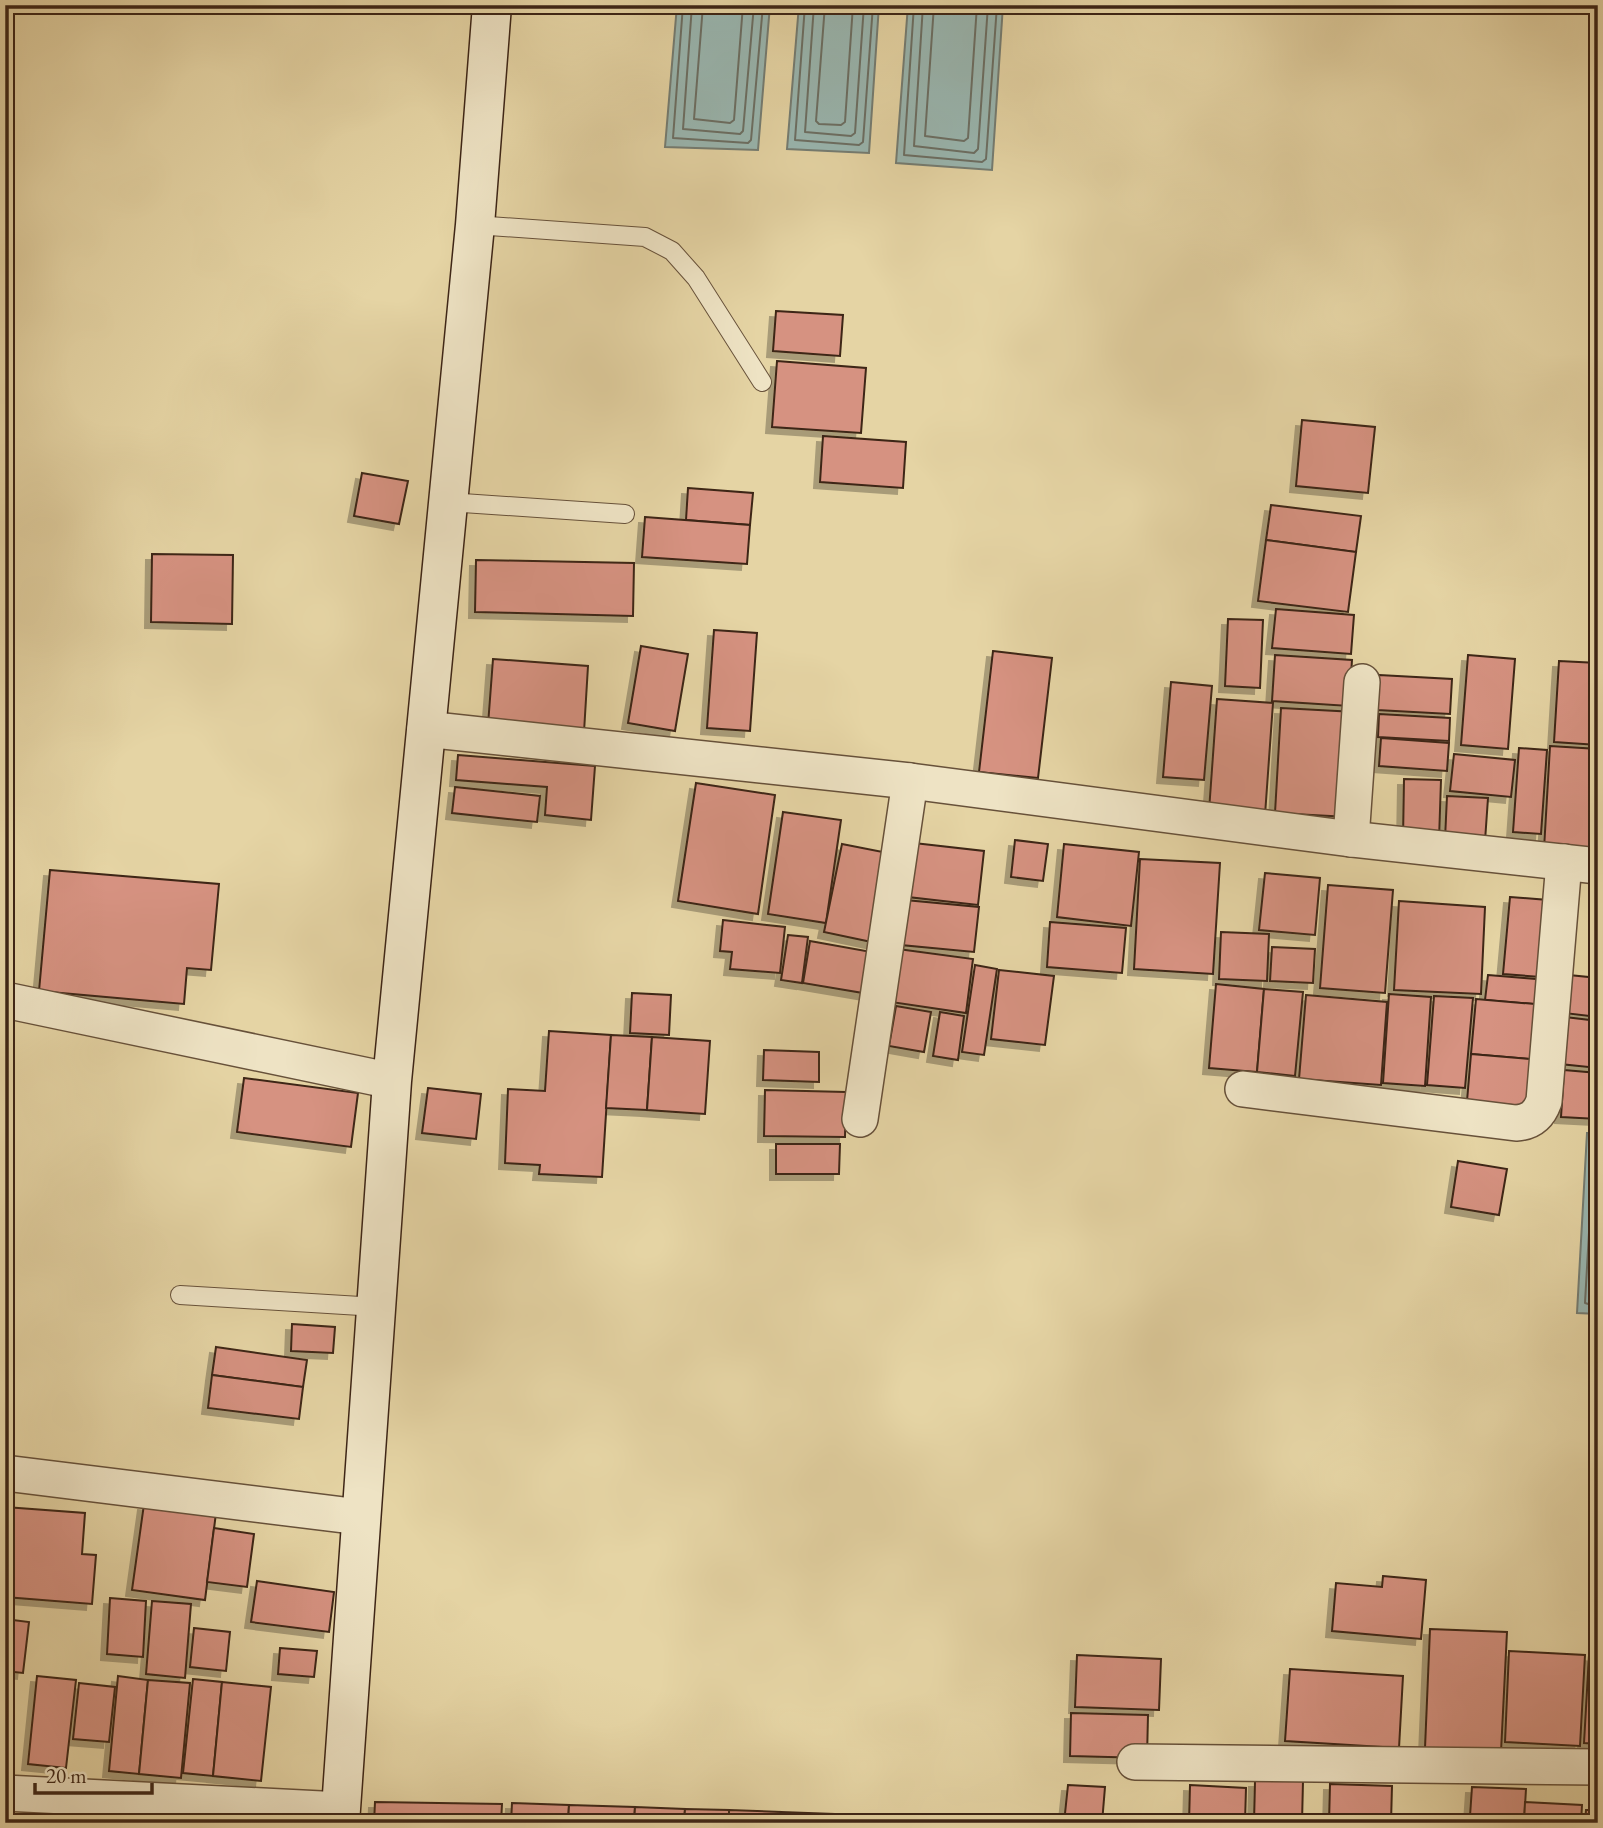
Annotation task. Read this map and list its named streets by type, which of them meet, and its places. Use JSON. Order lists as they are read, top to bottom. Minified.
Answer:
{"scale_bar":"20 m"}
